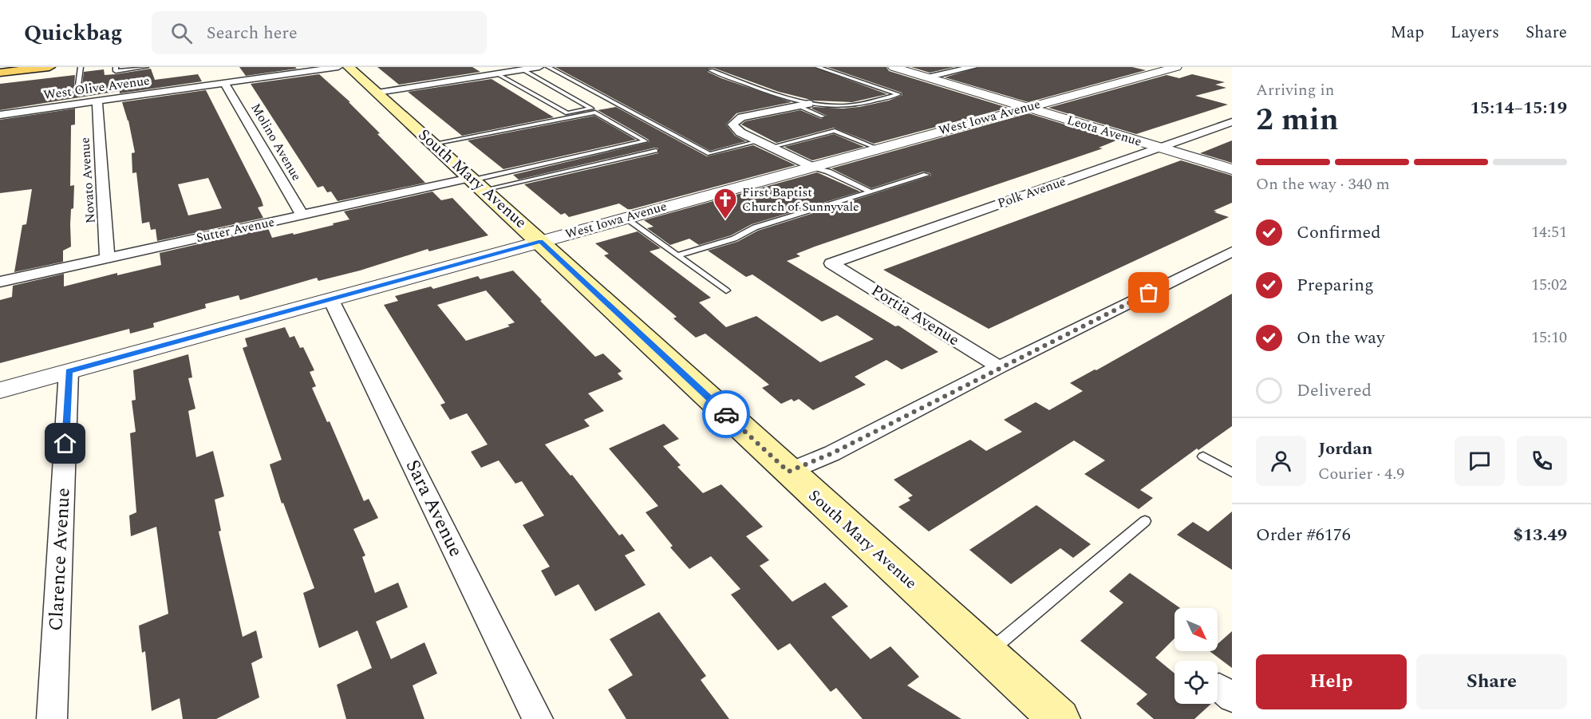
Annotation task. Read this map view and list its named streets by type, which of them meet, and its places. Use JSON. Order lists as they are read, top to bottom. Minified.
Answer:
{"streets":{"main road":["South Mary Avenue"],"street":["West Olive Avenue","West Iowa Avenue","Leota Avenue","Molino Avenue","Novato Avenue","Polk Avenue","Sutter Avenue","Portia Avenue","Sara Avenue","Clarence Avenue"]},"crossings":[["West Olive Avenue","Molino Avenue"],["West Olive Avenue","Novato Avenue"],["West Iowa Avenue","Leota Avenue"],["West Iowa Avenue","South Mary Avenue"],["West Iowa Avenue","Sara Avenue"],["West Iowa Avenue","Clarence Avenue"],["Leota Avenue","Polk Avenue"],["Molino Avenue","Sutter Avenue"],["South Mary Avenue","Sutter Avenue"],["Novato Avenue","Sutter Avenue"],["Polk Avenue","Portia Avenue"]],"places":{"church":["First Baptist Church of Sunnyvale"]},"north":"bottom right","page":{"header":"Quickbag","search":"Search here","nav":["Map","Layers","Share"],"heading":["2 min","Arriving in","15:14–15:19"],"panel":["Jordan","Courier · 4.9","Order #6176","$13.49"],"bar":"On the way · 340 m","list":[["Confirmed","14:51"],["Preparing","15:02"],["On the way","15:10"],"Delivered"],"buttons":["Help","Share"]}}
